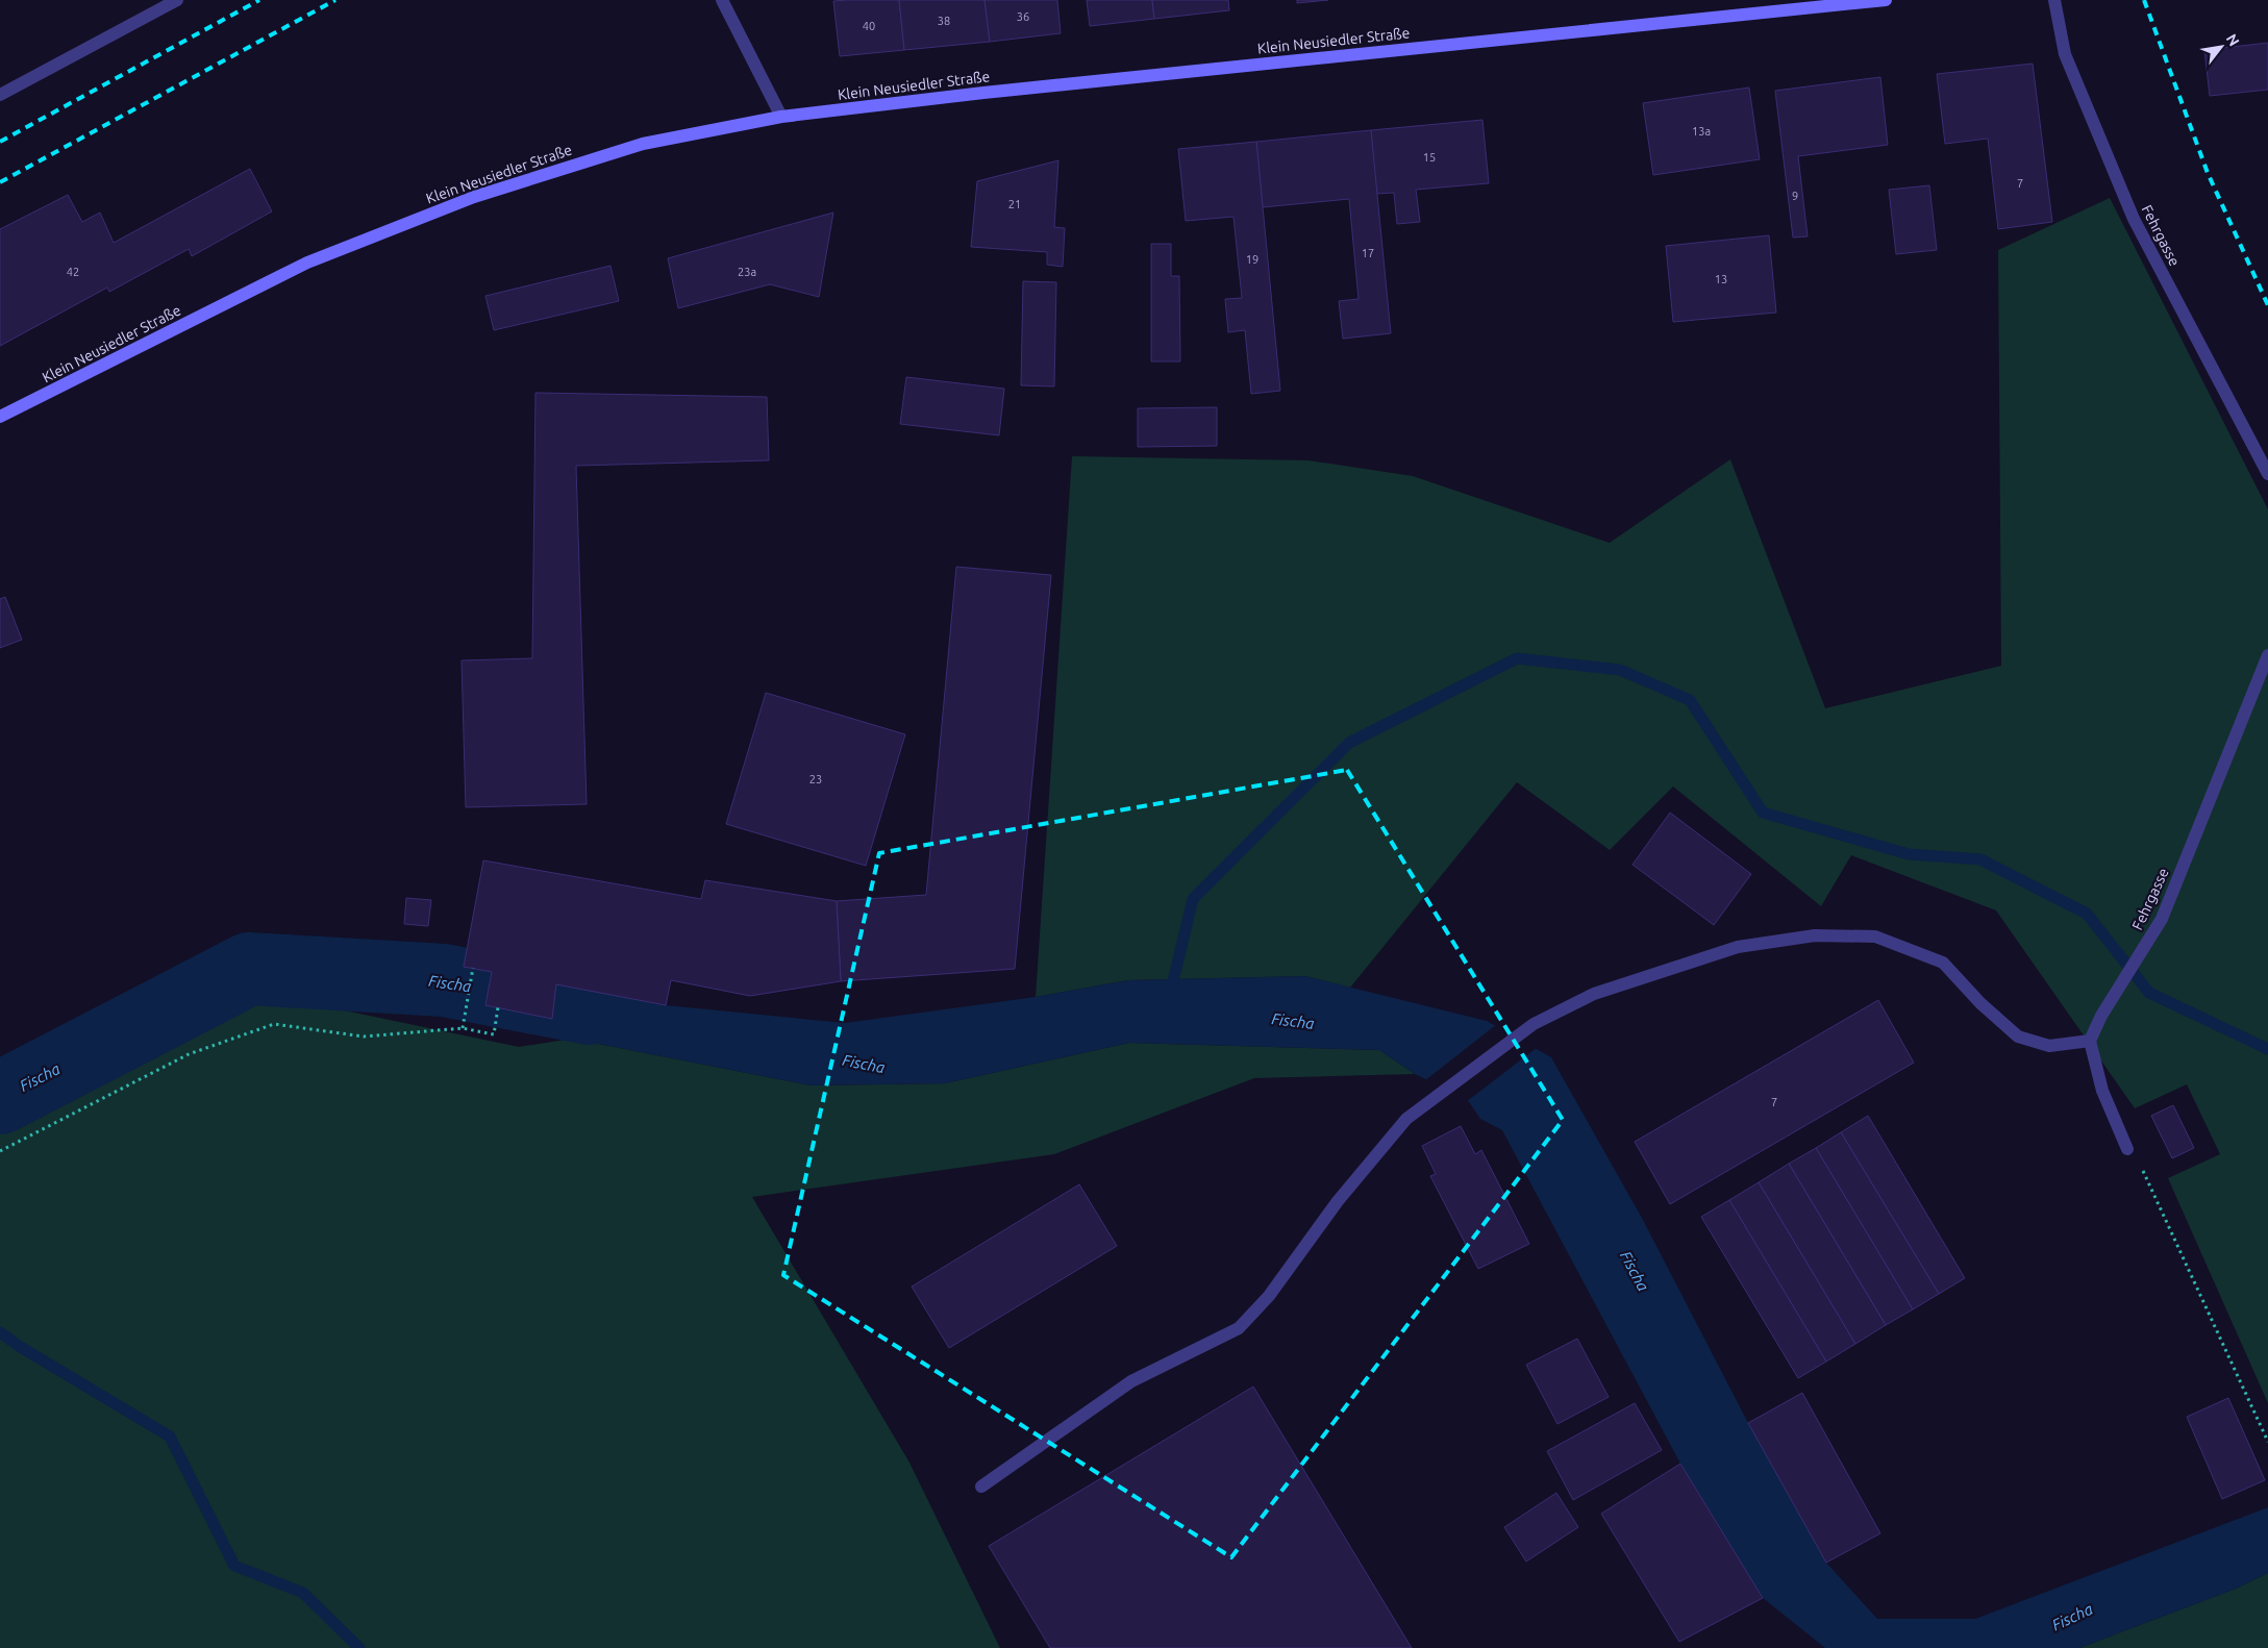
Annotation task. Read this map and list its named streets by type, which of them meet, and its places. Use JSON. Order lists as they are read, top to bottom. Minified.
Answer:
{"streets":{"main road":["Klein Neusiedler Straße"],"street":["Fehrgasse"]},"water":["Fischa"],"house_numbers":["36","38","40","13a","15","7","9","21","17","19","42","23a","13","23","7"],"north":"top right"}
